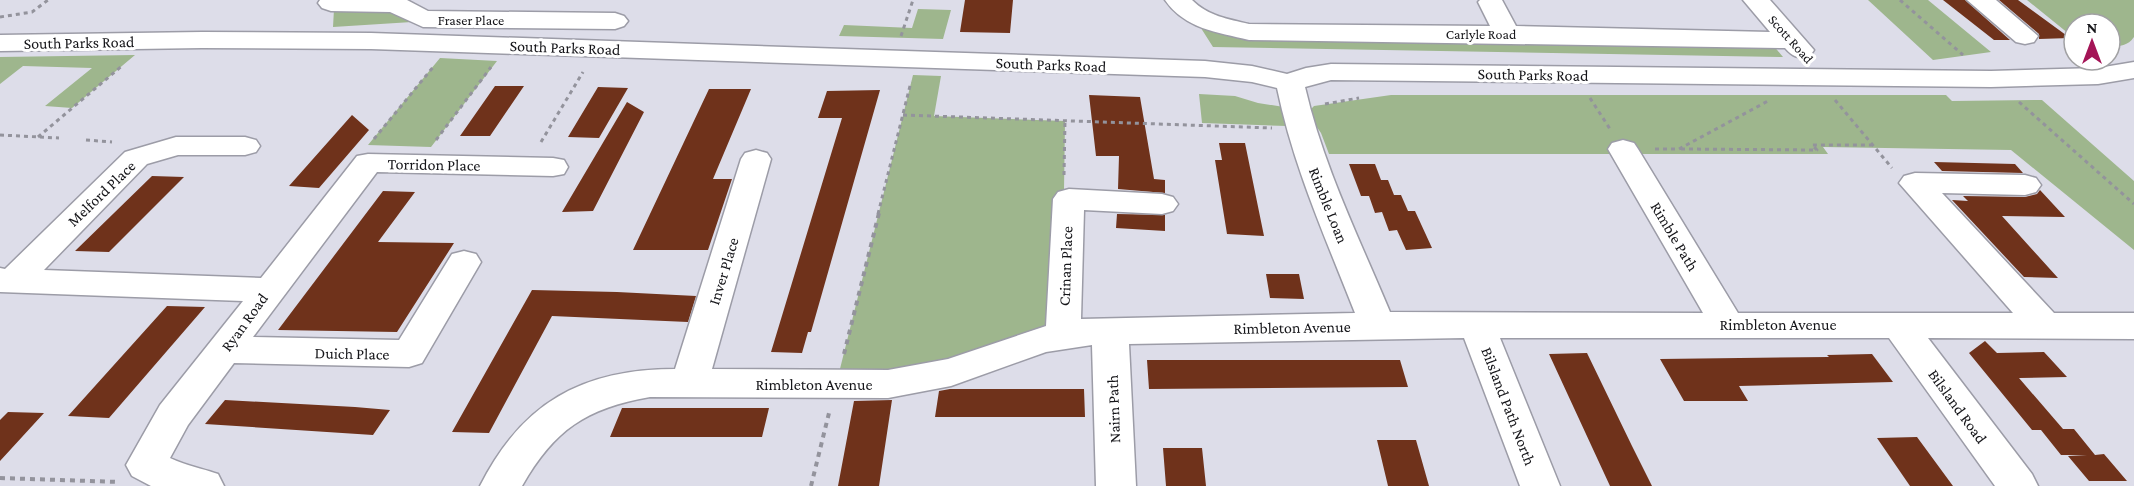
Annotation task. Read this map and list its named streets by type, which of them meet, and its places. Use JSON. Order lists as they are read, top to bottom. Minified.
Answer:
{"streets":{"street":["Fraser Place","Carlyle Road","Scott Road","South Parks Road","Torridon Place","Melford Place","Rimble Loan","Rimble Path","Crinan Place","Inver Place","Ryan Road","Rimbleton Avenue","Duich Place","Bilsland Path North","Bilsland Road","Nairn Path"]},"crossings":[["Carlyle Road","Scott Road"],["Scott Road","South Parks Road"],["South Parks Road","Rimble Loan"],["Torridon Place","Ryan Road"],["Melford Place","Ryan Road"],["Rimble Loan","Rimbleton Avenue"],["Rimble Path","Rimbleton Avenue"],["Crinan Place","Rimbleton Avenue"],["Inver Place","Rimbleton Avenue"],["Ryan Road","Duich Place"],["Rimbleton Avenue","Bilsland Path North"],["Rimbleton Avenue","Bilsland Road"],["Rimbleton Avenue","Nairn Path"]],"north":"top"}
